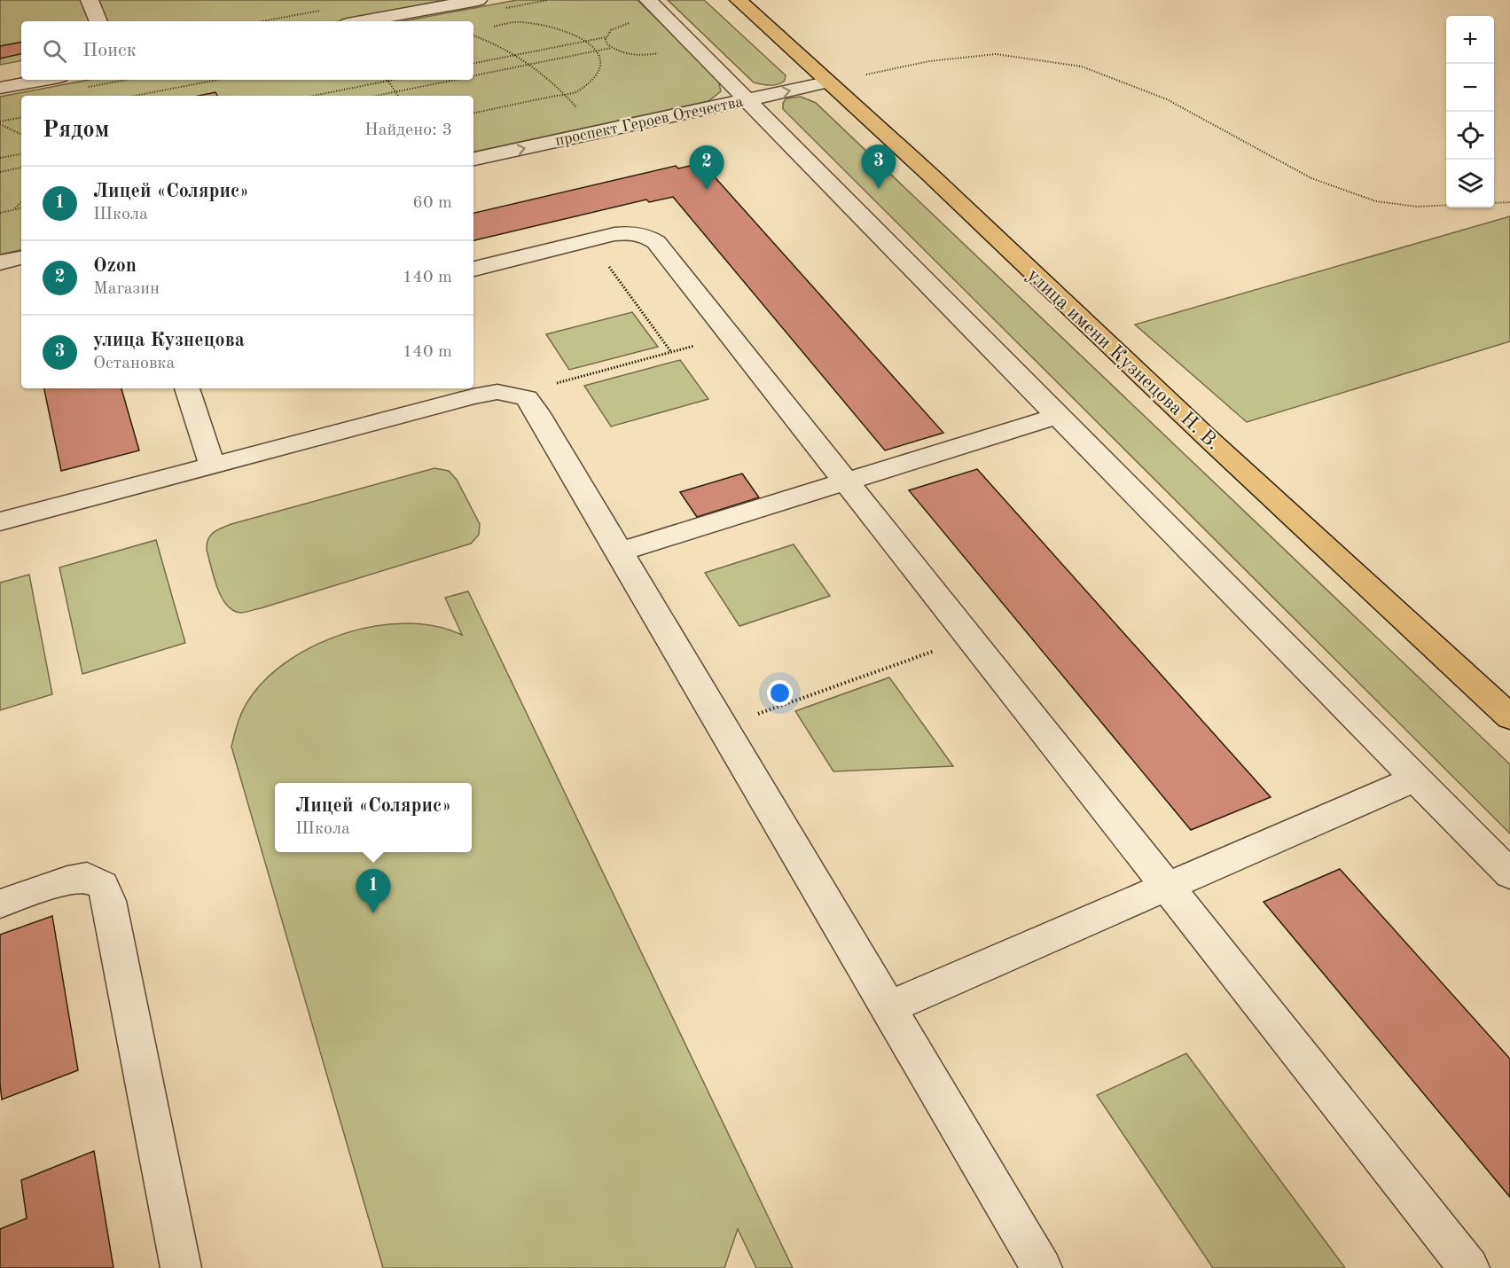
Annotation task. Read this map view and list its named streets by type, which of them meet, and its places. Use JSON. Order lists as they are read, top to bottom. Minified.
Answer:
{"streets":{"main road":["улица имени Кузнецова Н. В."],"street":["проспект Героев Отечества"]},"crossings":[["проспект Героев Отечества","улица имени Кузнецова Н. В."]],"page":{"map_buttons":["+","−"],"search":"Поиск","heading":["Рядом","Найдено: 3"],"pins":["3","2","1"],"list":[{"mark":"1","name":"Лицей «Солярис»","note":"Школа","value":"60 m"},{"mark":"2","name":"Ozon","note":"Магазин","value":"140 m"},{"mark":"3","name":"улица Кузнецова","note":"Остановка","value":"140 m"}],"popup":["Лицей «Солярис»","Школа"]}}
